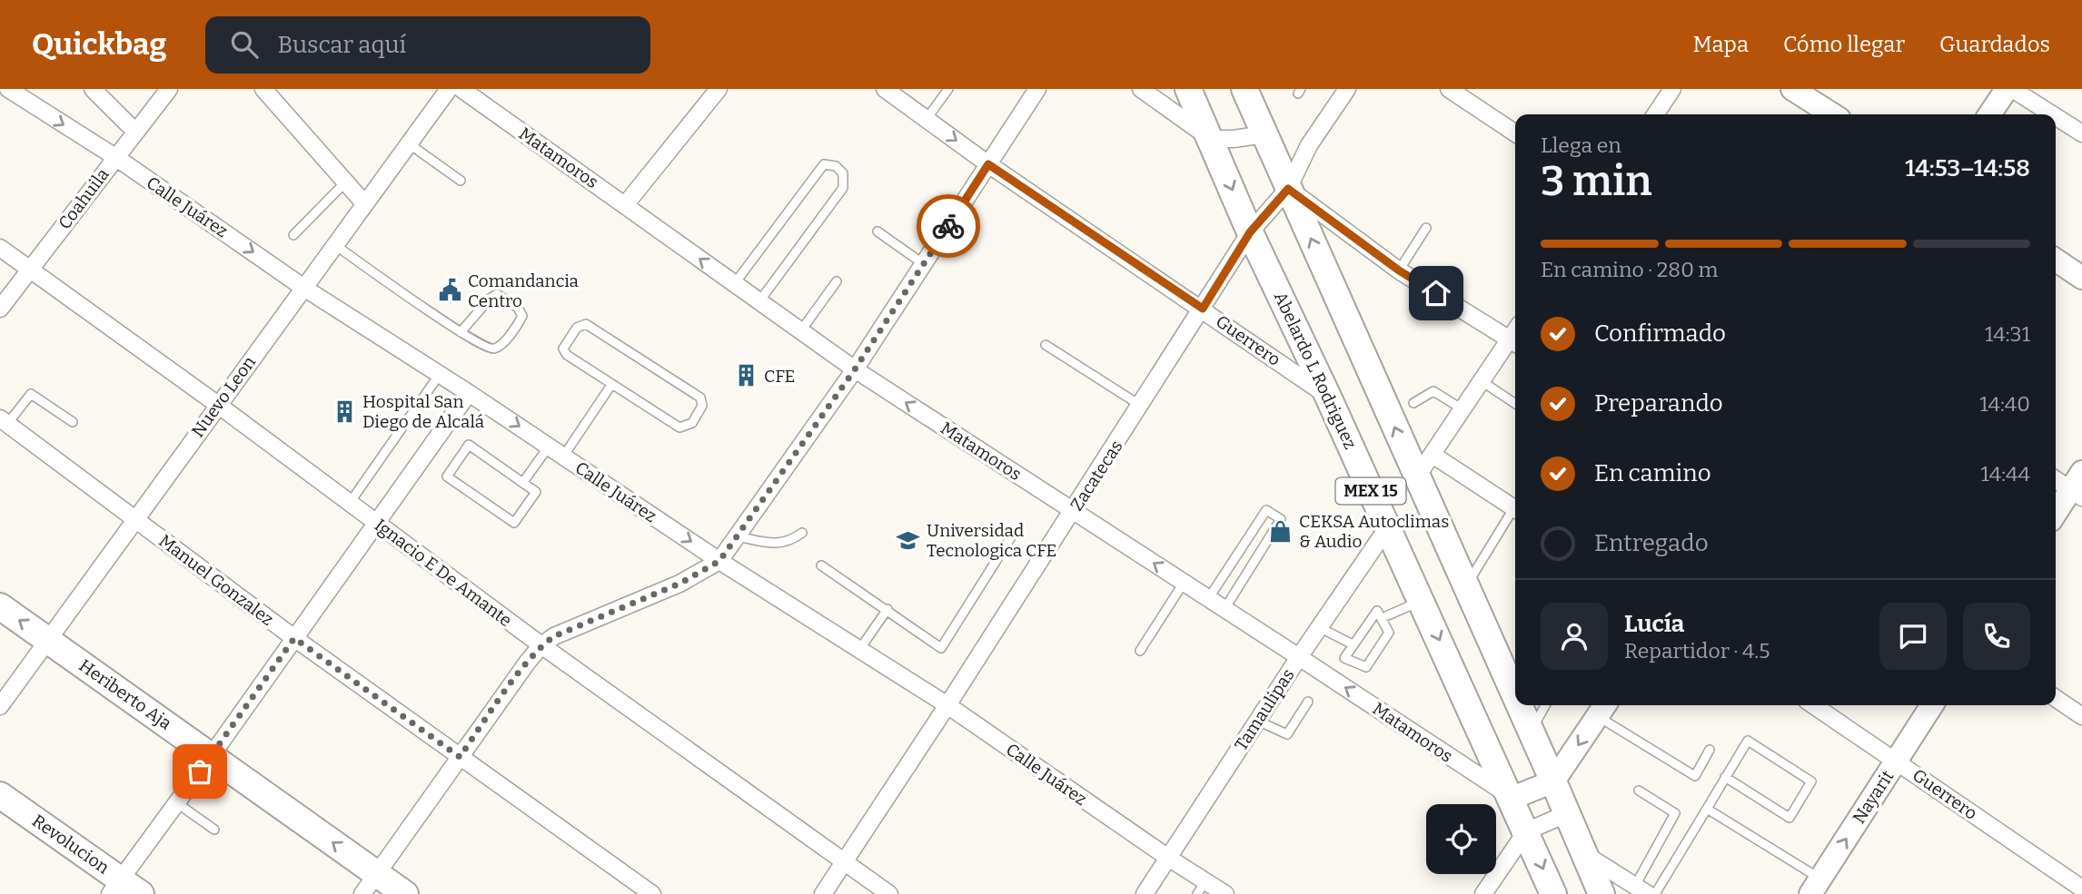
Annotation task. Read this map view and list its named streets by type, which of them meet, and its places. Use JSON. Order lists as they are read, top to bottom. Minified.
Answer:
{"streets":{"main road":["Abelardo L Rodriguez","MEX 15","Heriberto Aja","Revolucion"],"street":["Matamoros","Coahuila","Calle Juárez","Guerrero","Nuevo Leon","Zacatecas","Ignacio E De Amante","Manuel Gonzalez","Tamaulipas","Nayarit"]},"crossings":[["Matamoros","Abelardo L Rodriguez"],["Matamoros","Zacatecas"],["Matamoros","Tamaulipas"],["Coahuila","Calle Juárez"],["Coahuila","Ignacio E De Amante"],["Calle Juárez","Nuevo Leon"],["Calle Juárez","Zacatecas"],["Calle Juárez","Tamaulipas"],["Guerrero","Abelardo L Rodriguez"],["Guerrero","Zacatecas"],["Guerrero","Nayarit"],["Abelardo L Rodriguez","Zacatecas"],["Abelardo L Rodriguez","Tamaulipas"],["Nuevo Leon","Ignacio E De Amante"],["Nuevo Leon","Manuel Gonzalez"],["Nuevo Leon","Heriberto Aja"],["Zacatecas","MEX 15"],["Zacatecas","Ignacio E De Amante"]],"one_way":["Matamoros","Heriberto Aja","Nayarit"],"places":{"public building":["Comandancia Centro"],"building":["CFE","Hospital San Diego de Alcalá"],"shop":["CEKSA Autoclimas & Audio"],"school or university":["Universidad Tecnologica CFE"]},"page":{"header":"Quickbag","search":"Buscar aquí","nav":["Mapa","Cómo llegar","Guardados"],"heading":["3 min","Llega en","14:53–14:58"],"panel":["Lucía","Repartidor · 4.5"],"bar":"En camino · 280 m","list":[["Confirmado","14:31"],["Preparando","14:40"],["En camino","14:44"],"Entregado"]}}
